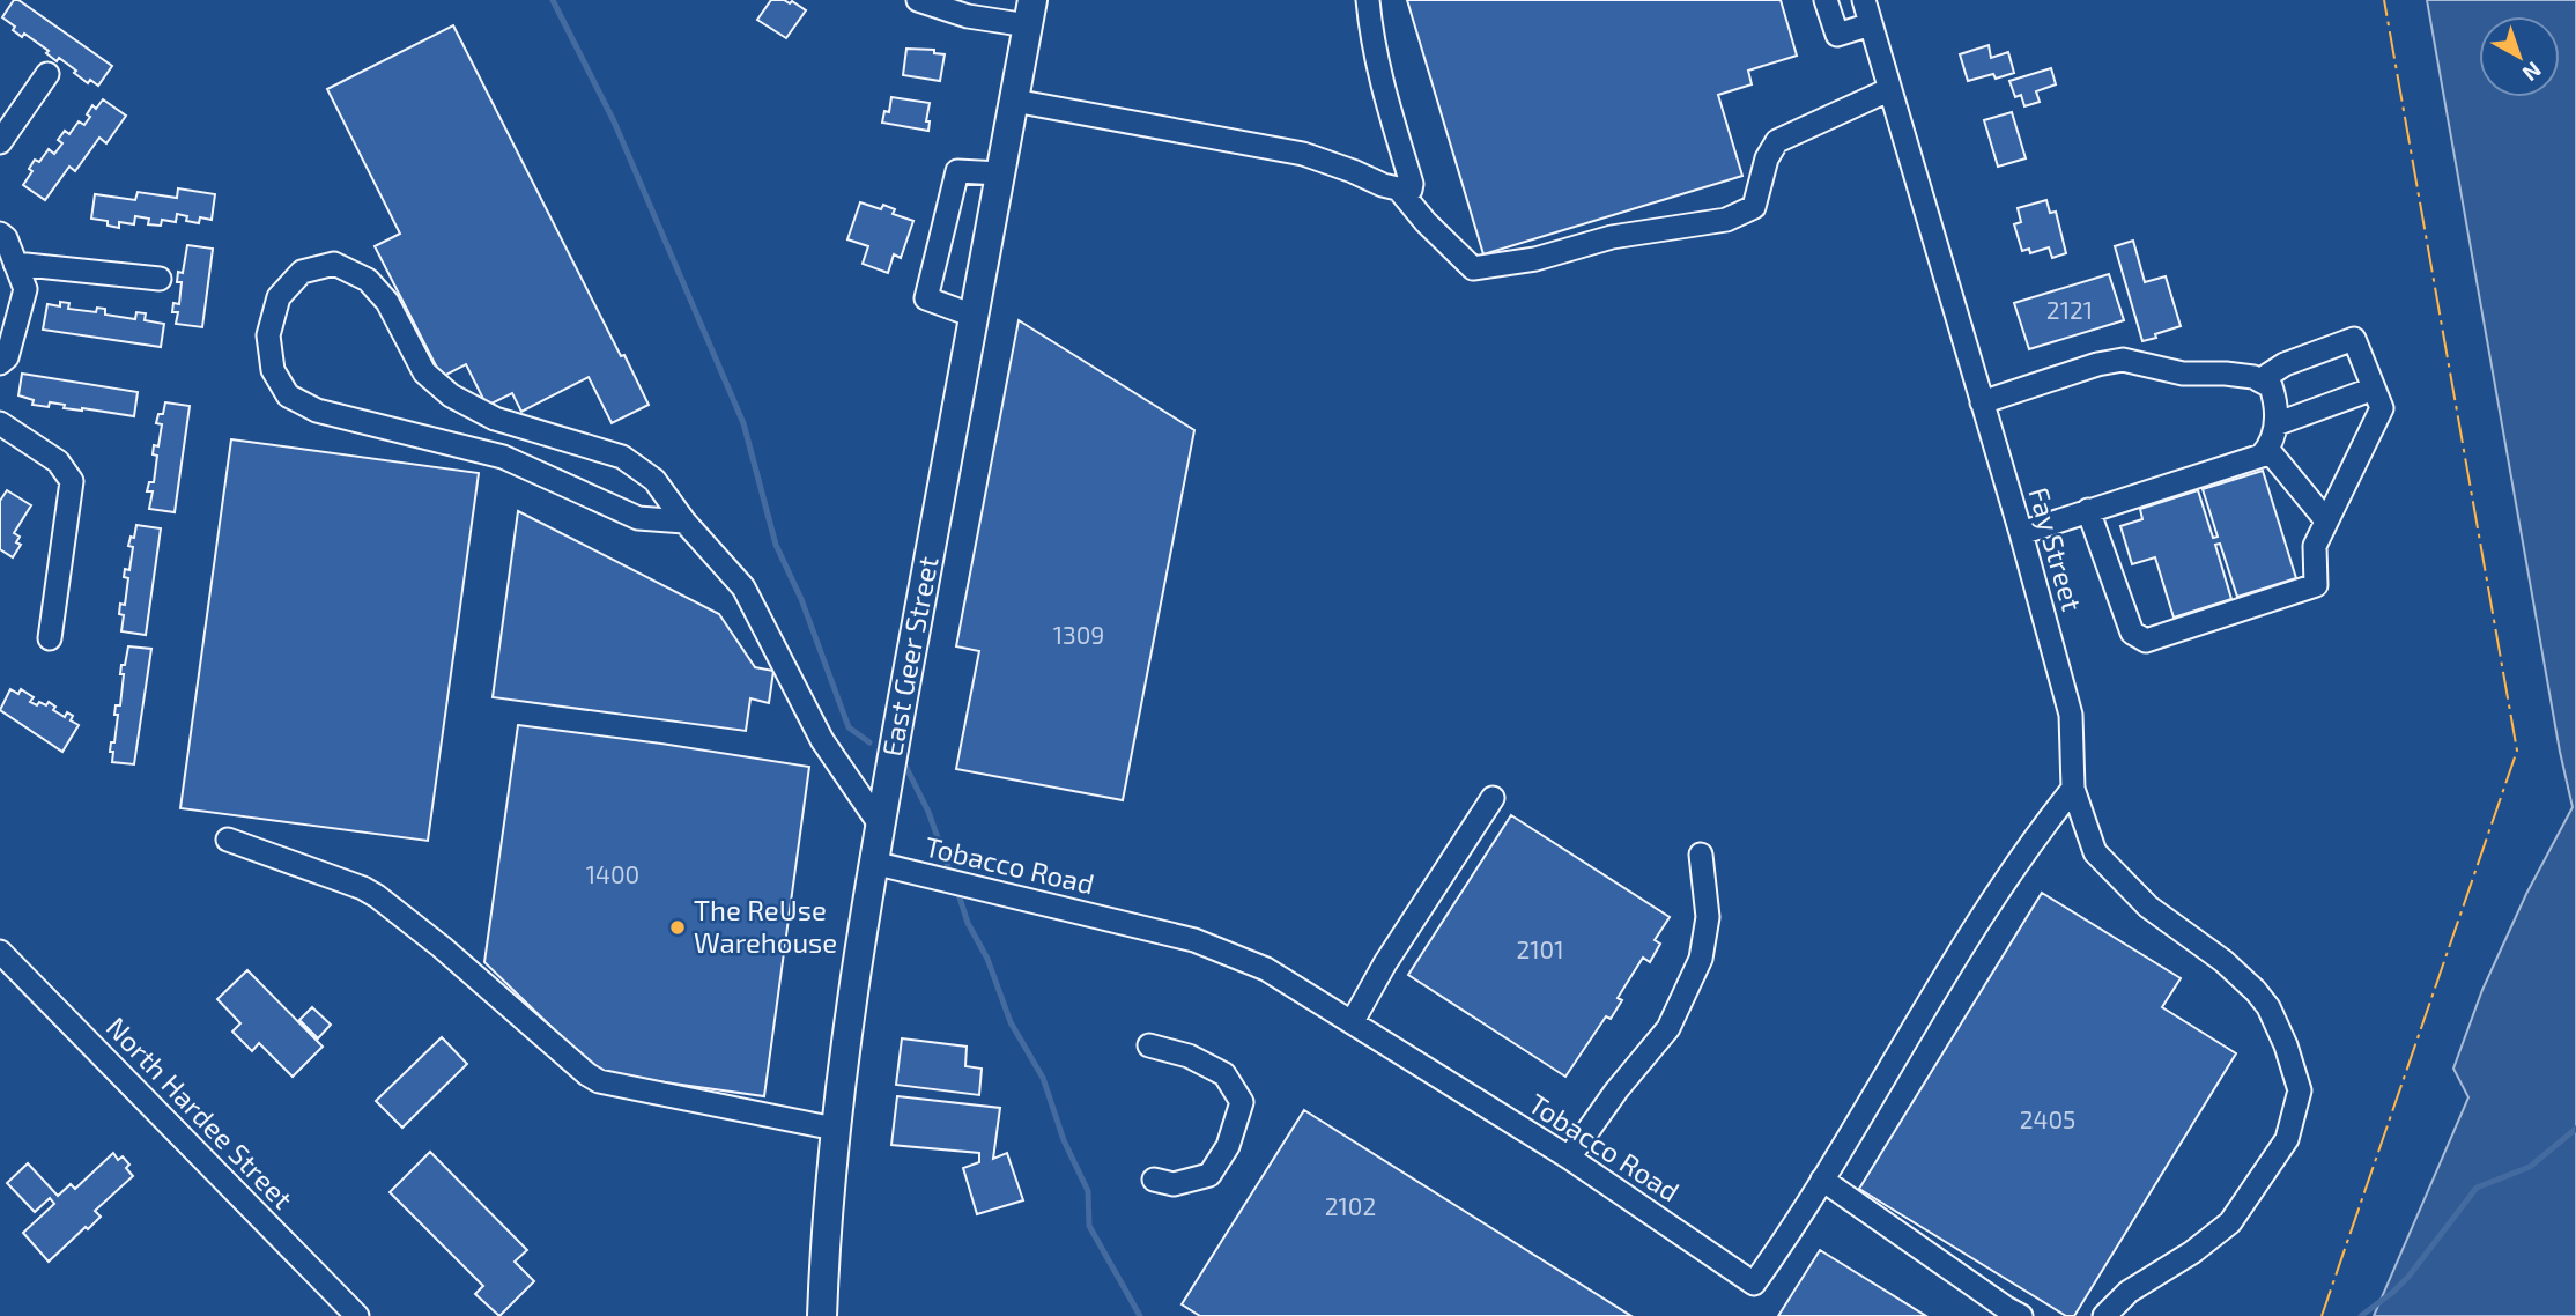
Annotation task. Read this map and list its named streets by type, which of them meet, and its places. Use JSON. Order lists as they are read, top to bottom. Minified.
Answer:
{"streets":{"main road":["East Geer Street"],"street":["Fay Street","Tobacco Road","North Hardee Street"]},"crossings":[["Fay Street","Tobacco Road"],["East Geer Street","Tobacco Road"]],"places":["The ReUse Warehouse"],"house_numbers":["2121","1309","1400","2101","2405","2102"],"north":"bottom right"}
